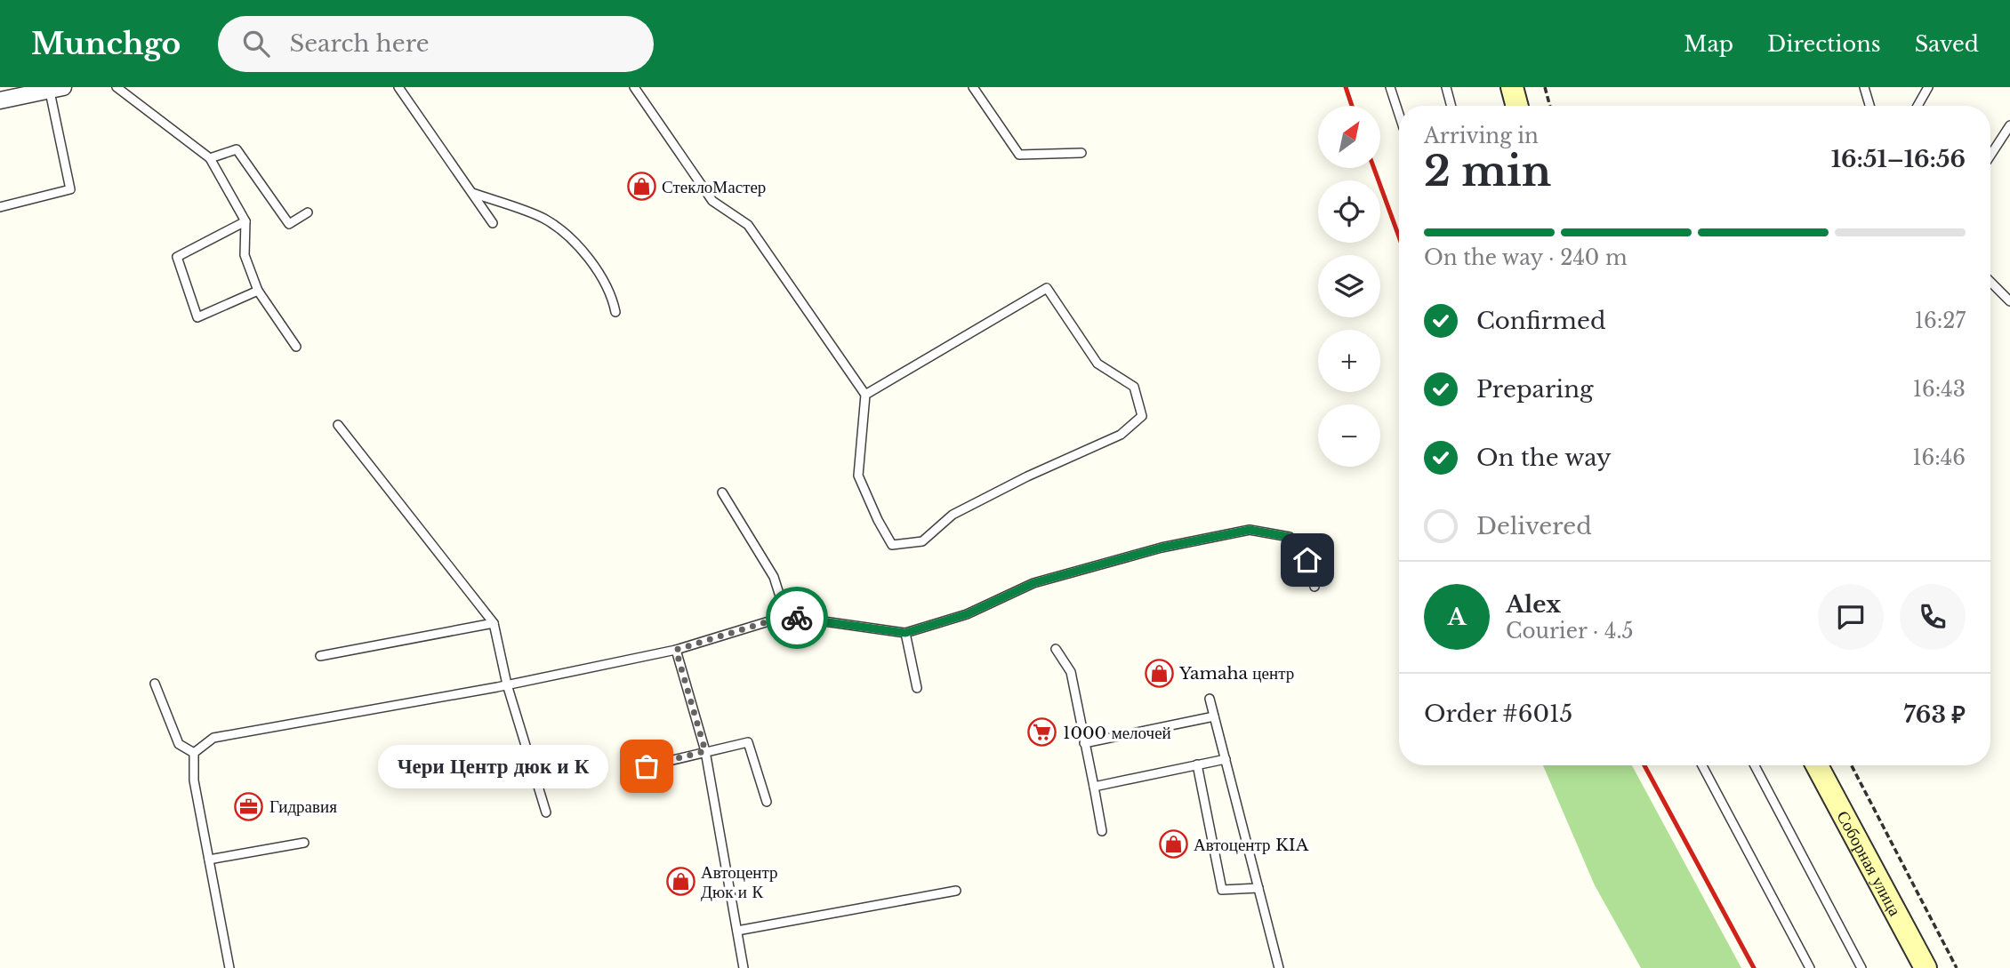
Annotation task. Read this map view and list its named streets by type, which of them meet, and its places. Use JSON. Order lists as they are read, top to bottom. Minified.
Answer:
{"streets":{"street":["Соборная улица"]},"places":{"shop":["СтеклоМастер","Yamaha центр","Автоцентр KIA","Автоцентр Дюк и К"],"supermarket":["1000 мелочей"],"other":["Чери Центр дюк и К"],"office":["Гидравия"]},"north":"top right","page":{"header":"Munchgo","search":"Search here","nav":["Map","Directions","Saved"],"map_buttons":["+","−"],"heading":["2 min","Arriving in","16:51–16:56"],"panel":["Alex","Courier · 4.5","Order #6015","763 ₽"],"bar":"On the way · 240 m","list":[["Confirmed","16:27"],["Preparing","16:43"],["On the way","16:46"],"Delivered"],"round":"A","bubble":"Чери Центр дюк и К"}}
